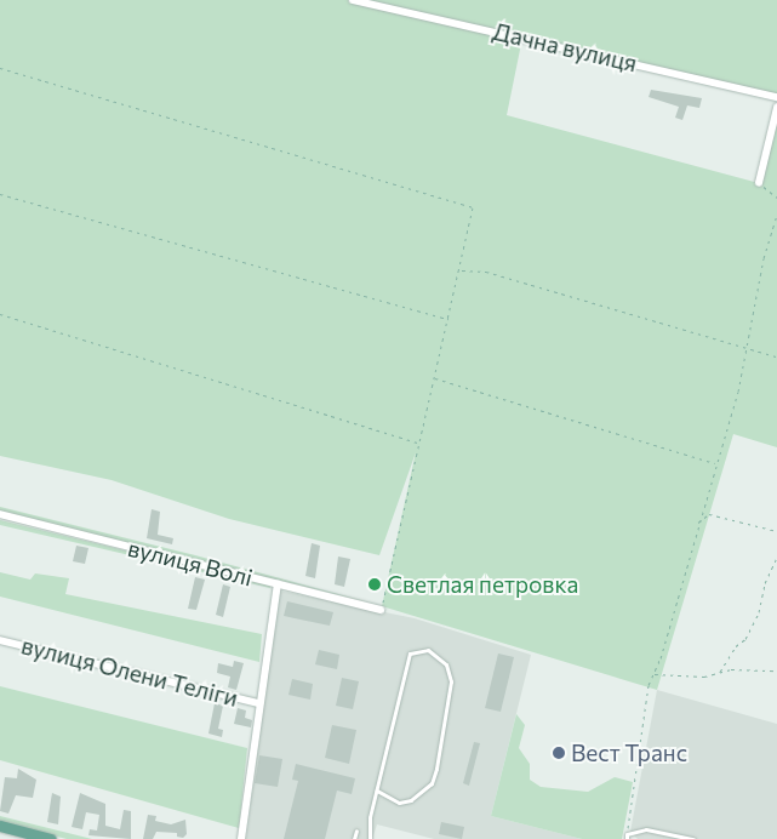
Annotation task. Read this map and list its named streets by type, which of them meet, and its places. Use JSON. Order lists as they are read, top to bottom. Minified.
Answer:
{"streets":{"street":["Дачна вулиця","вулиця Волі","вулиця Олени Теліги"]},"places":["Светлая петровка","Вест Транс"]}
